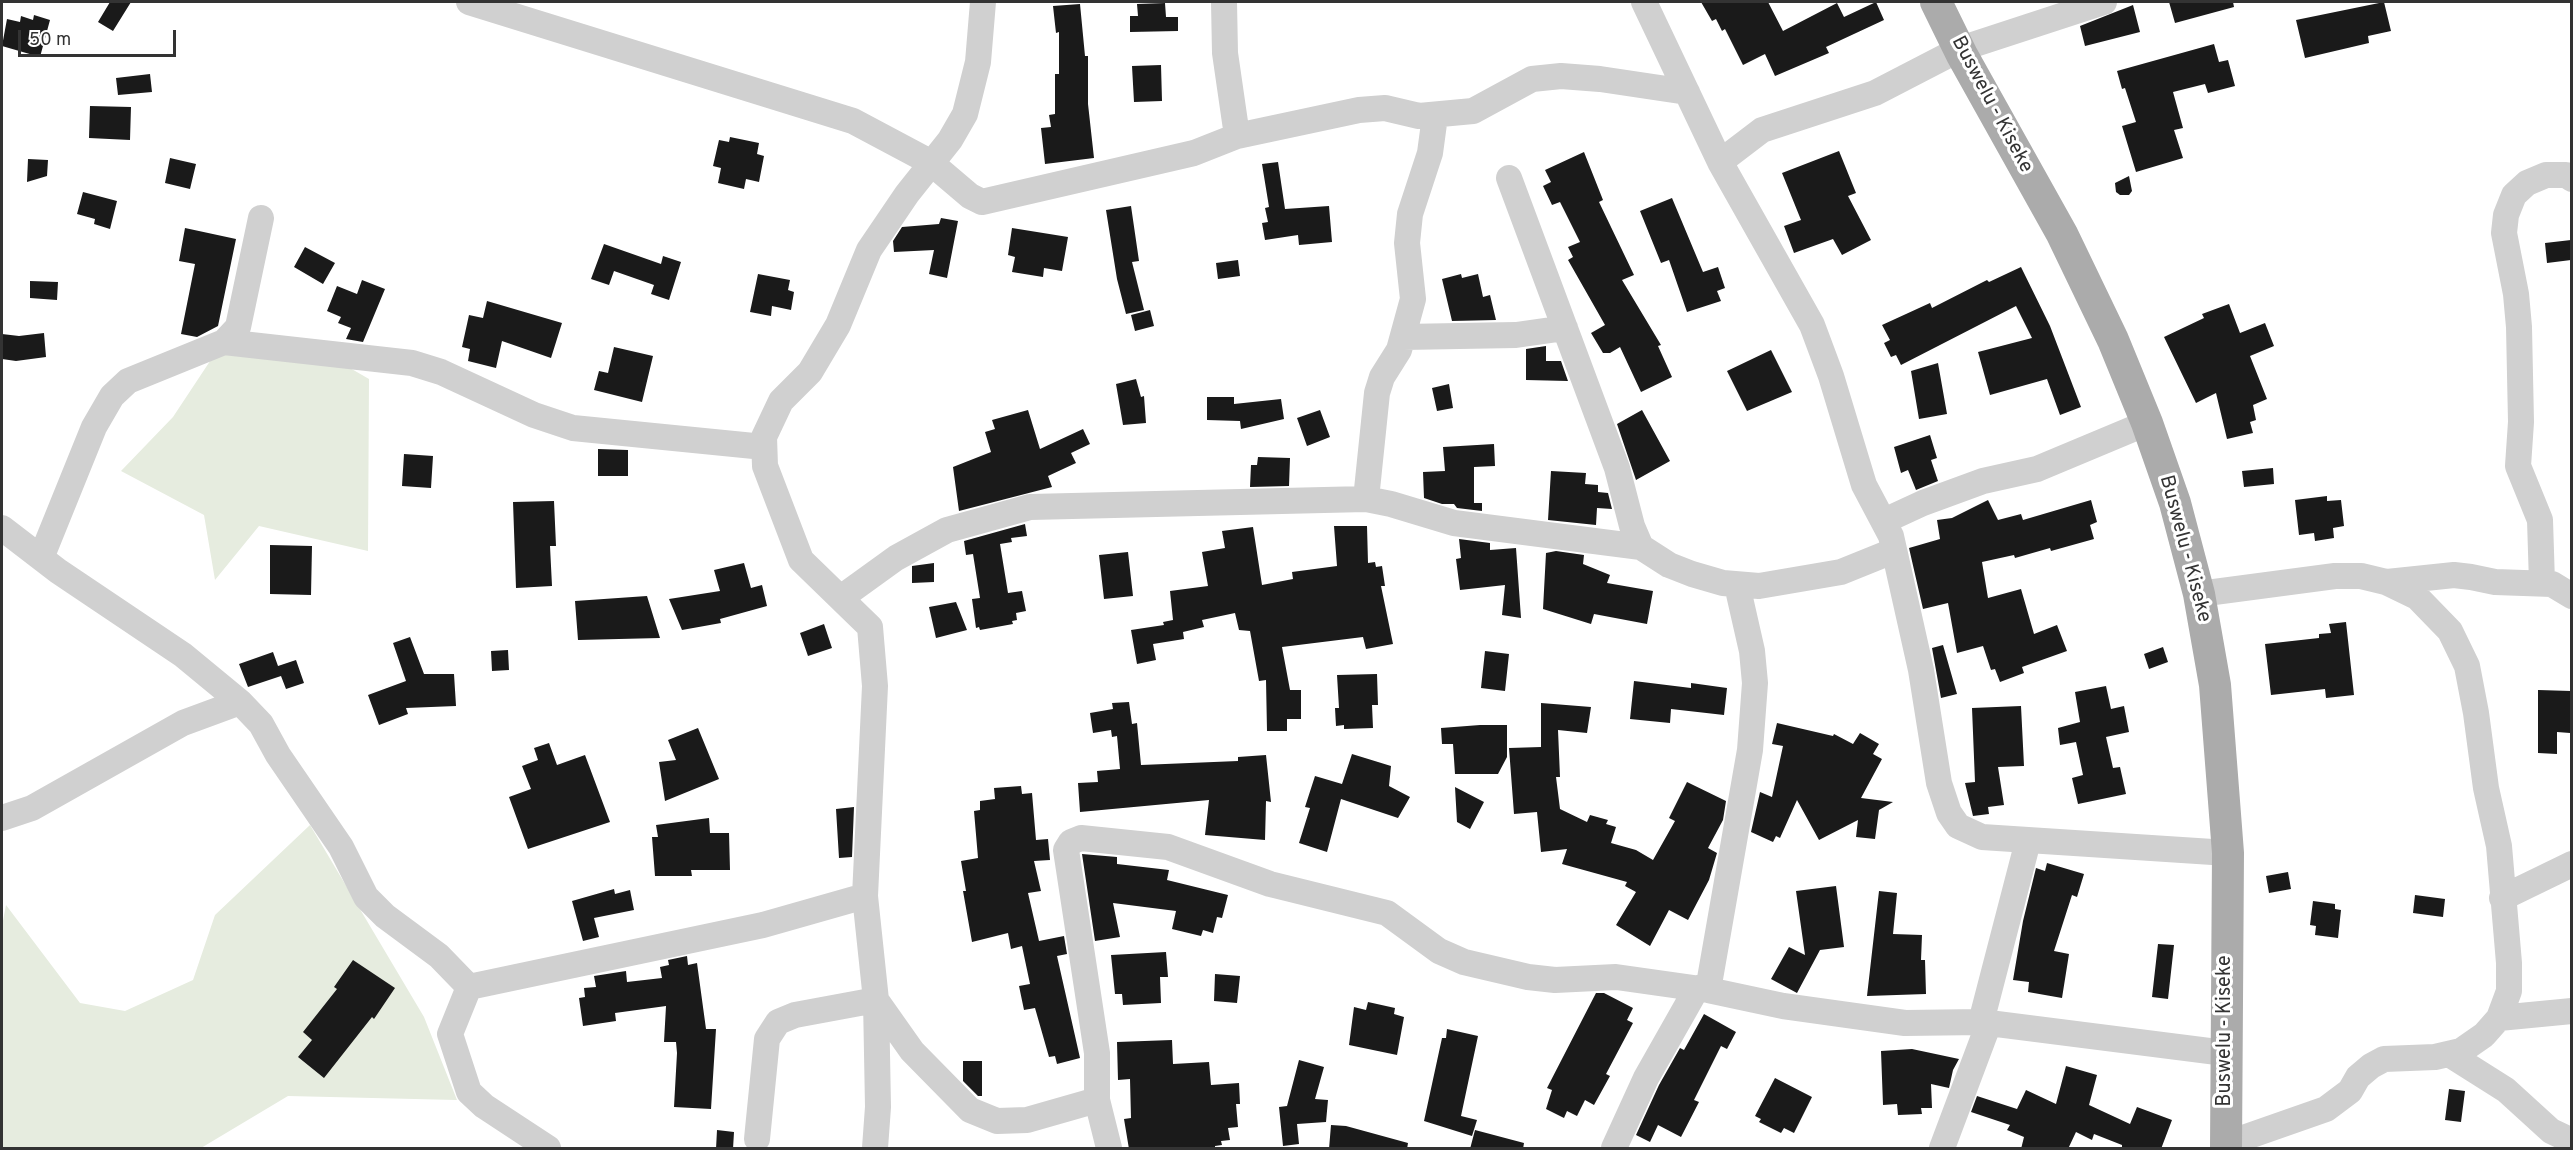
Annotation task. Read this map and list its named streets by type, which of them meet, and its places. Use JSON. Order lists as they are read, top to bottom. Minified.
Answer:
{"streets":{"main road":["Buswelu - Kiseke"]},"scale_bar":"50 m"}
